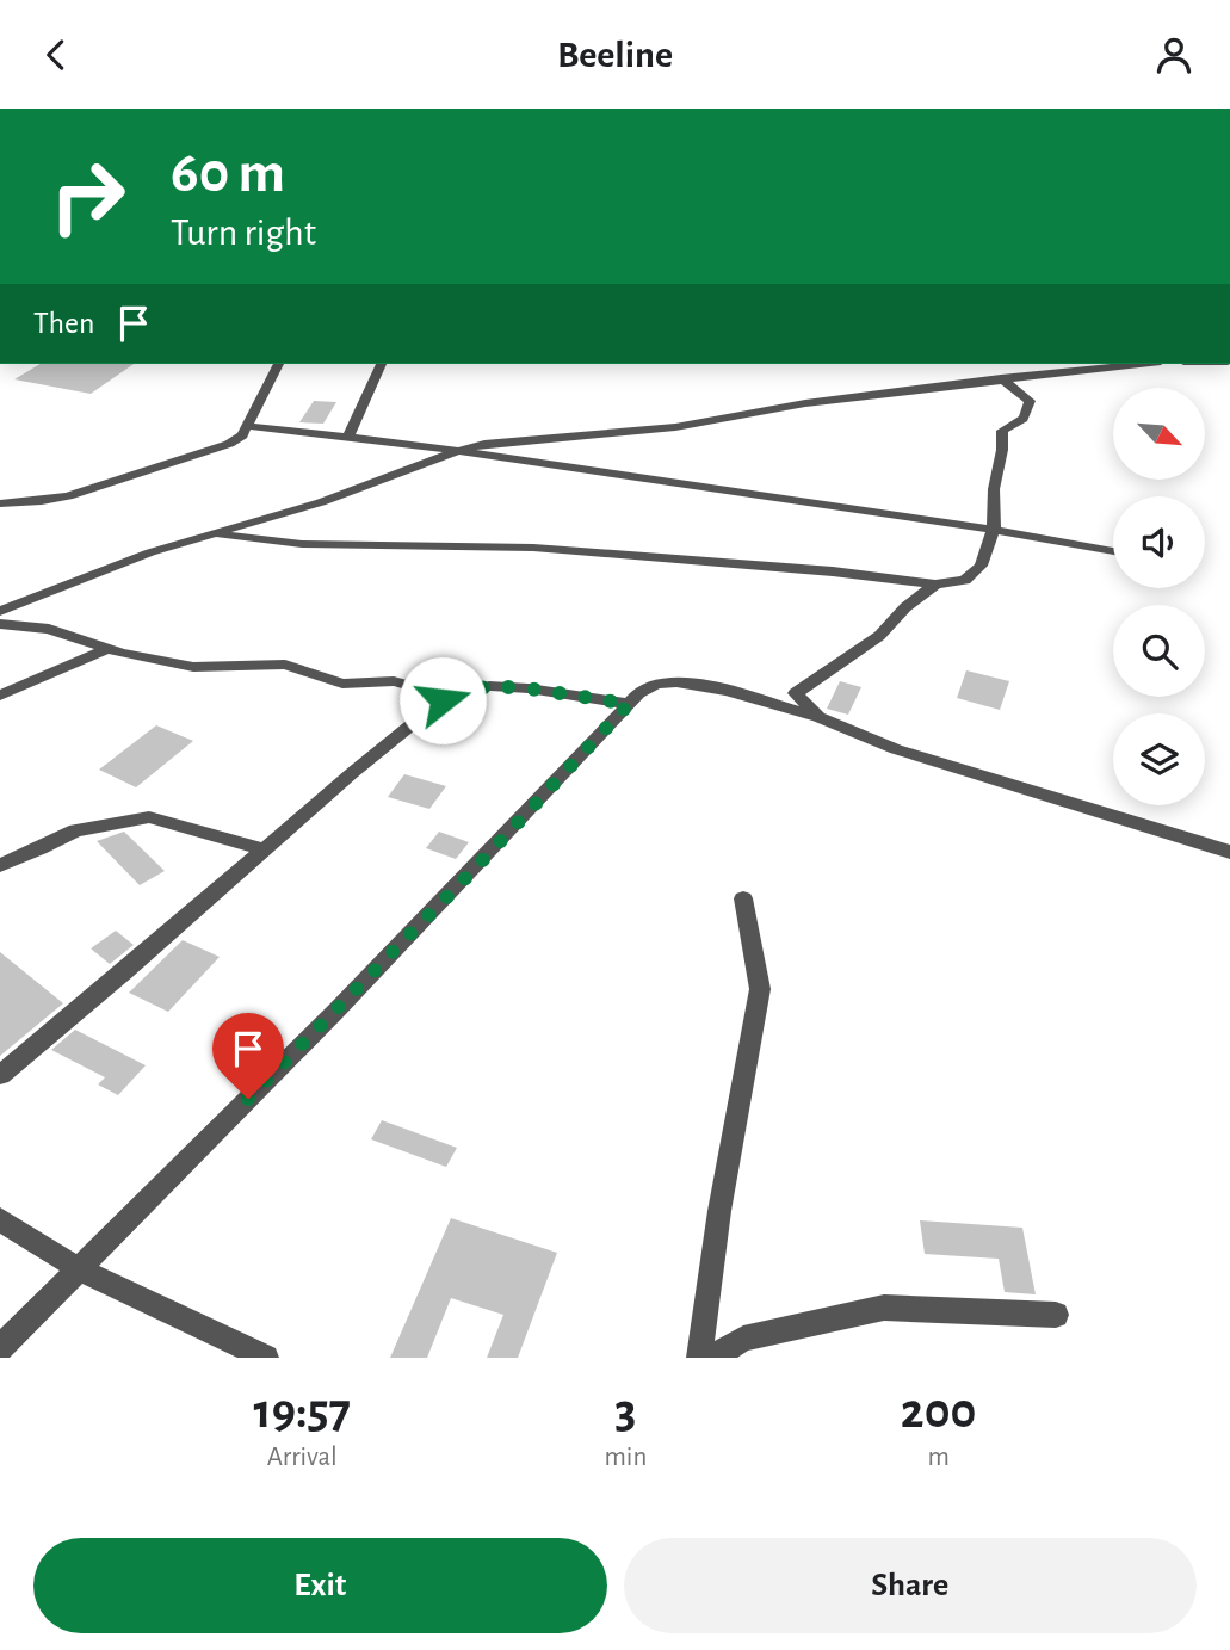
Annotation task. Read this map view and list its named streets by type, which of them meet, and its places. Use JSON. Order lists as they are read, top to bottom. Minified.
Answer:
{"north":"bottom right","page":{"header":"Beeline","turn":["60 m","Turn right"],"then":"Then","eta":["19:57","Arrival","3","min","200","m"],"buttons":["Exit","Share"]}}
